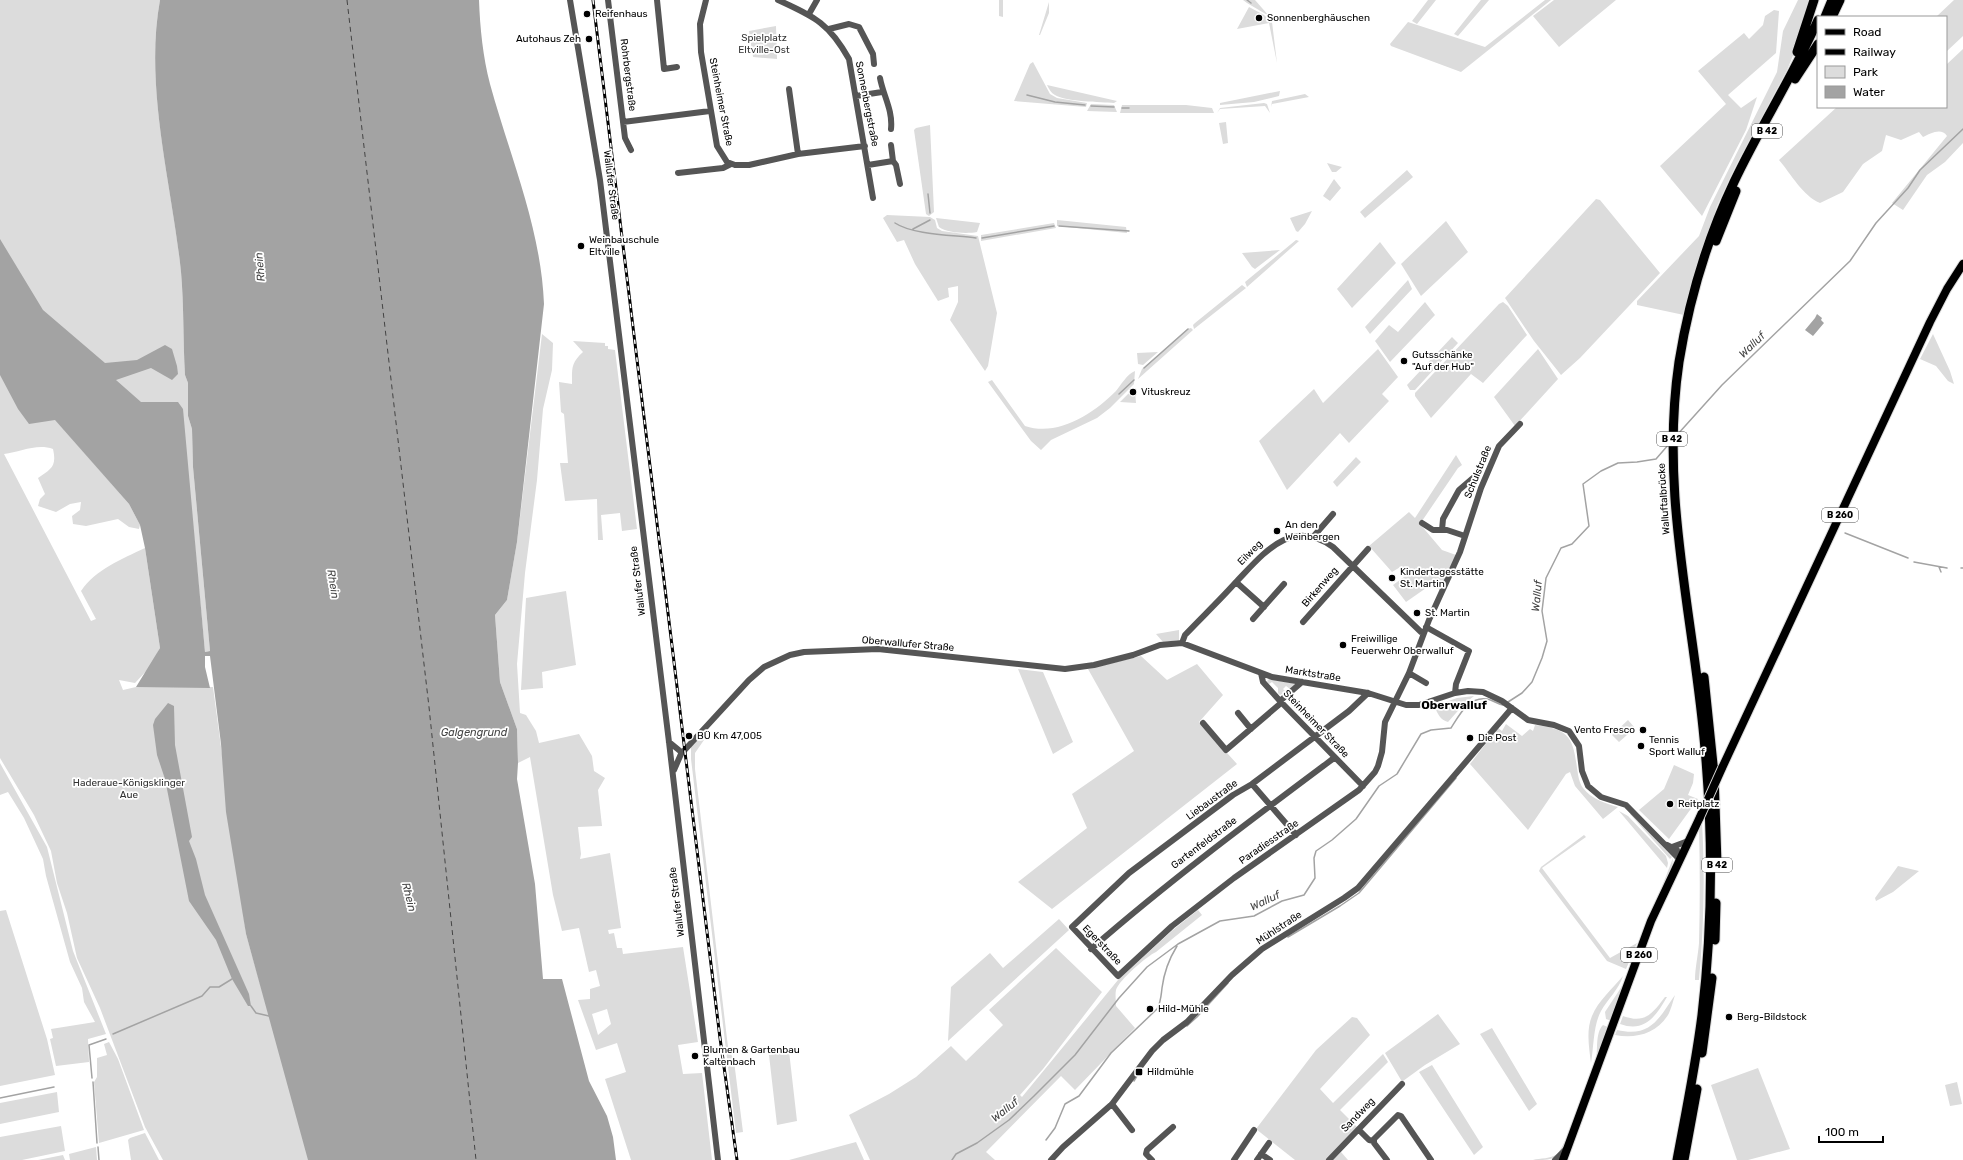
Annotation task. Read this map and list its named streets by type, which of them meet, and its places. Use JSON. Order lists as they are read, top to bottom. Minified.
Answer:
{"streets":{"highway":["B 42","Walluftalbrücke"],"main road":["B 260"],"street":["Rohrbergstraße","Steinheimer Straße","Sonnenbergstraße","Wallufer Straße","Schulstraße","Eilweg","Birkenweg","Oberwallufer Straße","Marktstraße","Liebaustraße","Paradiesstraße","Gartenfeldstraße","Mühlstraße","Egerstraße","Sandweg"]},"crossings":[["Steinheimer Straße","Marktstraße"],["Steinheimer Straße","Liebaustraße"],["Steinheimer Straße","Paradiesstraße"],["Steinheimer Straße","Gartenfeldstraße"],["B 42","Walluftalbrücke"],["Wallufer Straße","Oberwallufer Straße"],["Schulstraße","Eilweg"],["Schulstraße","Marktstraße"],["Schulstraße","Paradiesstraße"],["B 260","Marktstraße"],["Eilweg","Birkenweg"],["Eilweg","Marktstraße"],["Oberwallufer Straße","Marktstraße"],["Marktstraße","Liebaustraße"],["Marktstraße","Paradiesstraße"],["Marktstraße","Mühlstraße"],["Liebaustraße","Egerstraße"],["Paradiesstraße","Egerstraße"],["Gartenfeldstraße","Egerstraße"]],"districts":["Oberwalluf"],"water":["Rhein","Walluf","Galgengrund"],"parks":["Spielplatz Eltville-Ost","Haderaue-Königsklinger Aue"],"places":{"other":["Reifenhaus","Sonnenberghäuschen","Autohaus Zeh","Weinbauschule Eltville","Gutsschänke \"Auf der Hub\"","Vituskreuz","An den Weinbergen","Kindertagesstätte St. Martin","St. Martin","Freiwillige Feuerwehr Oberwalluf","Vento Fresco","BÜ Km 47,005","Die Post","Tennis Sport Walluf","Reitplatz","Hild-Mühle","Berg-Bildstock","Blumen & Gartenbau Kaltenbach"],"transit":["Hildmühle"]},"legend":["Road","Railway","Park","Water"],"scale_bar":"100 m"}
